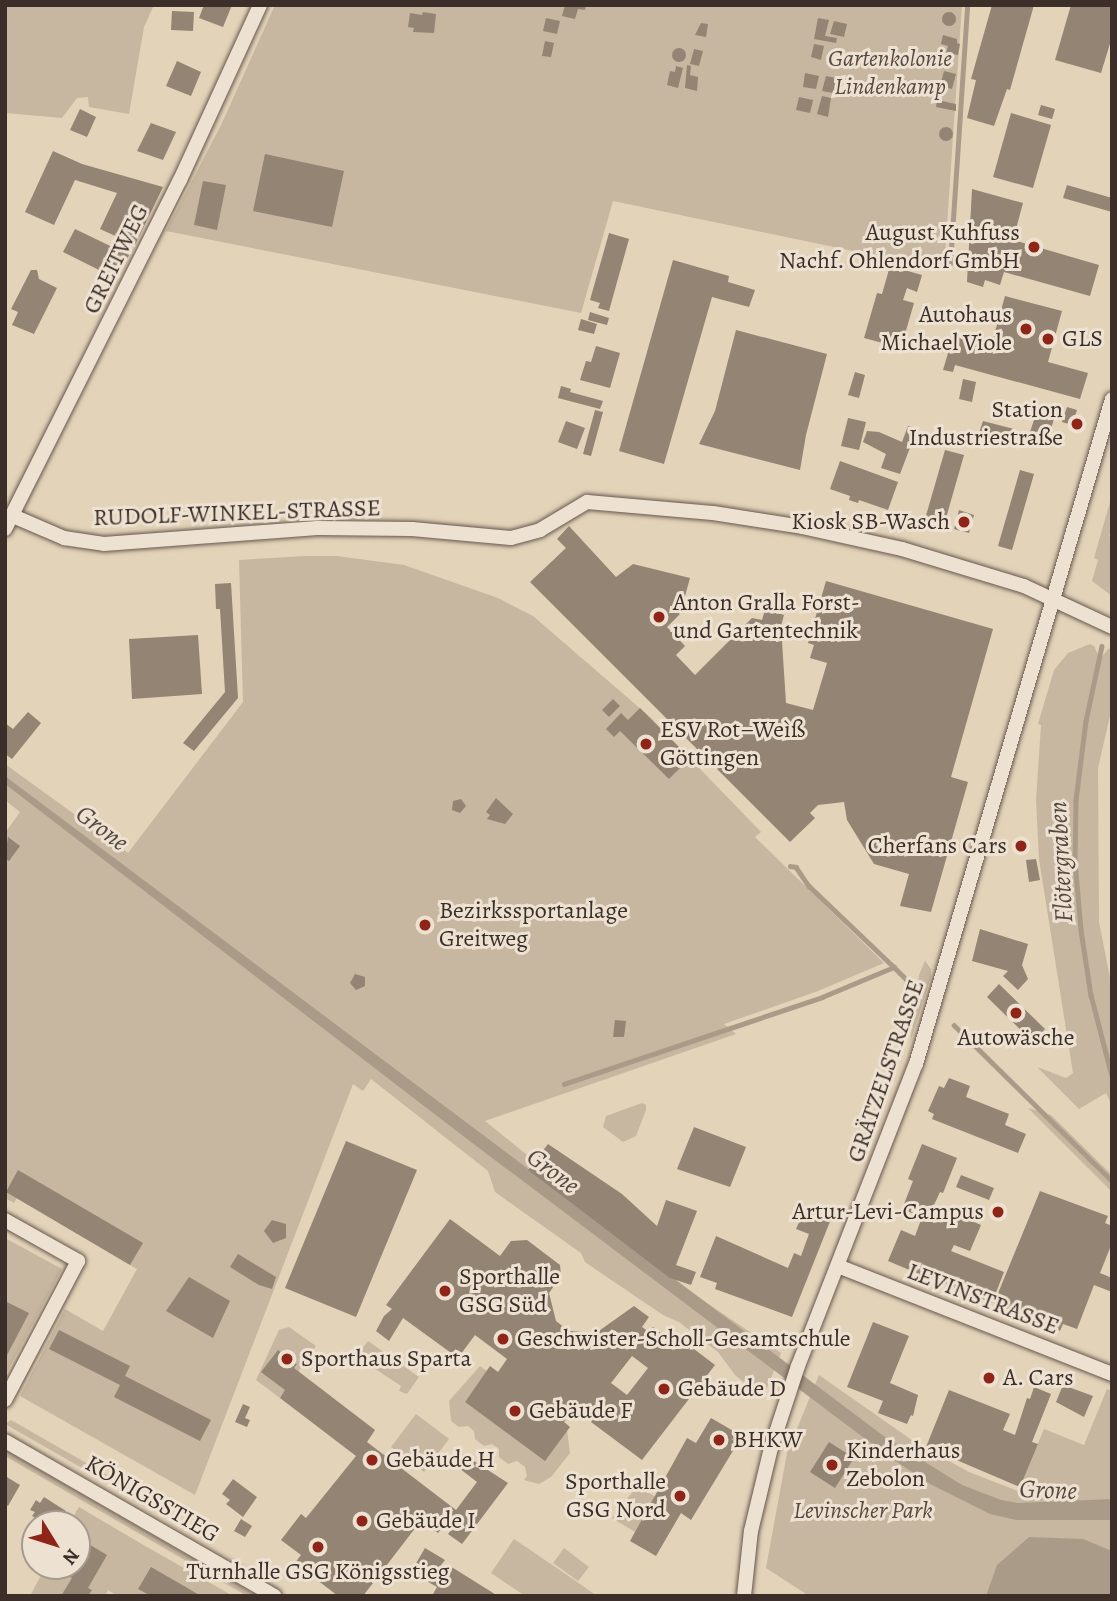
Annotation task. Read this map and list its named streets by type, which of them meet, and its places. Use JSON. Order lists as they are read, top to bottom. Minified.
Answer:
{"streets":{"street":["GREITWEG","RUDOLF-WINKEL-STRASSE","GRÄTZELSTRASSE","LEVINSTRASSE","KÖNIGSSTIEG"]},"crossings":[["GREITWEG","RUDOLF-WINKEL-STRASSE"],["RUDOLF-WINKEL-STRASSE","GRÄTZELSTRASSE"],["GRÄTZELSTRASSE","LEVINSTRASSE"]],"water":["Grone","Flötergraben"],"parks":["Gartenkolonie Lindenkamp","Levinscher Park"],"places":["August Kuhfuss Nachf. Ohlendorf GmbH","Autohaus Michael Viole","GLS","Station Industriestraße","Kiosk SB-Wasch","Anton Gralla Forst- und Gartentechnik","ESV Rot–Weìß Göttingen","Cherfans Cars","Bezirkssportanlage Greitweg","Autowäsche","Artur-Levi-Campus","Sporthalle GSG Süd","Geschwister-Scholl-Gesamtschule","Sporthaus Sparta","A. Cars","Gebäude D","Gebäude F","BHKW","Gebäude H","Kinderhaus Zebolon","Sporthalle GSG Nord","Gebäude I","Turnhalle GSG Königsstieg"],"north":"bottom right"}
